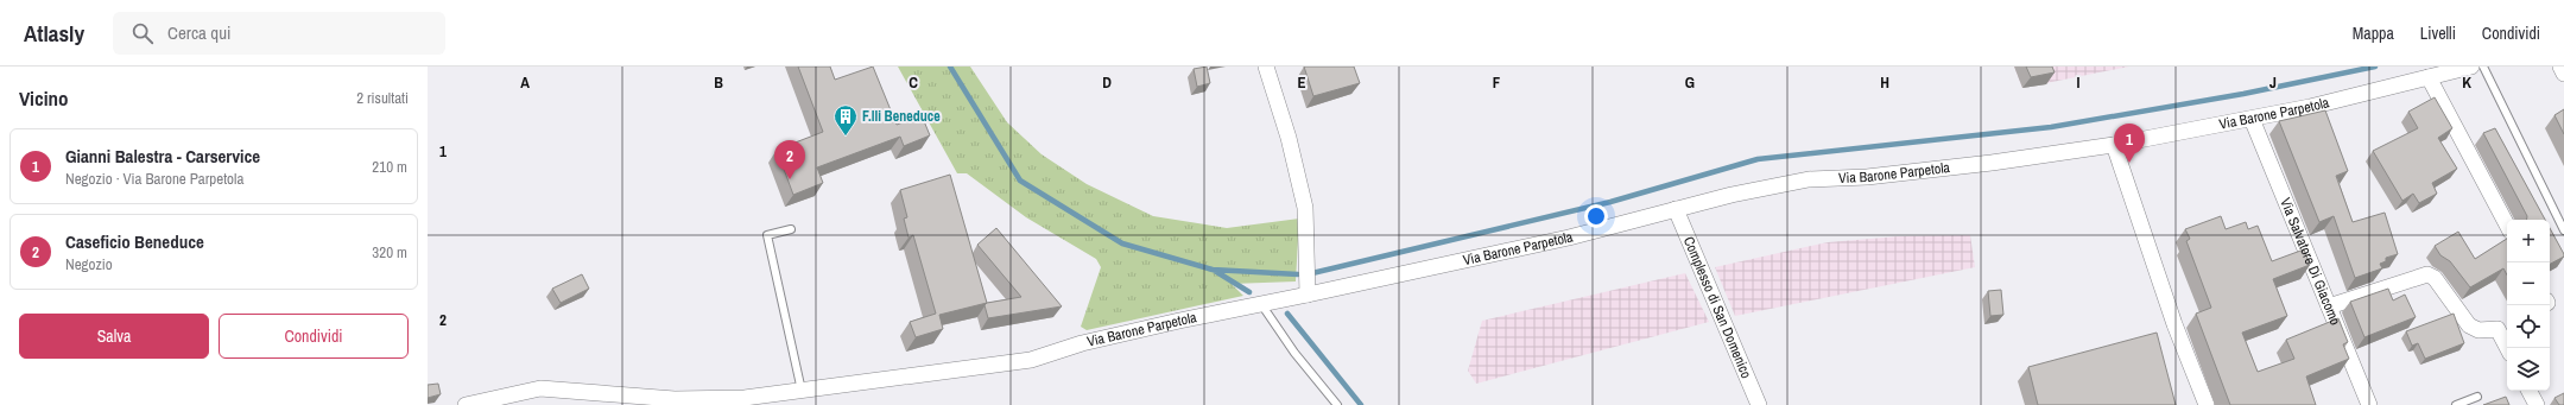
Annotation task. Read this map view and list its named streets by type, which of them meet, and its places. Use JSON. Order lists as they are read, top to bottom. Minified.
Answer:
{"streets":{"street":["Via Barone Parpetola","Via Salvatore Di Giacomo","Complesso di San Domenico"]},"crossings":[["Via Barone Parpetola","Via Salvatore Di Giacomo"],["Via Barone Parpetola","Complesso di San Domenico"]],"places":{"building":["F.lli Beneduce"]},"page":{"header":"Atlasly","search":"Cerca qui","nav":["Mappa","Livelli","Condividi"],"heading":["Vicino","2 risultati"],"pins":["1","2"],"list":[{"mark":"1","name":"Gianni Balestra - Carservice","note":"Negozio · Via Barone Parpetola","value":"210 m"},{"mark":"2","name":"Caseficio Beneduce","note":"Negozio","value":"320 m"}],"map_buttons":["+","−"],"buttons":["Salva","Condividi"]},"grid":{"columns":["A","B","C","D","E","F","G","H","I","J","K"],"rows":["1","2"]}}
